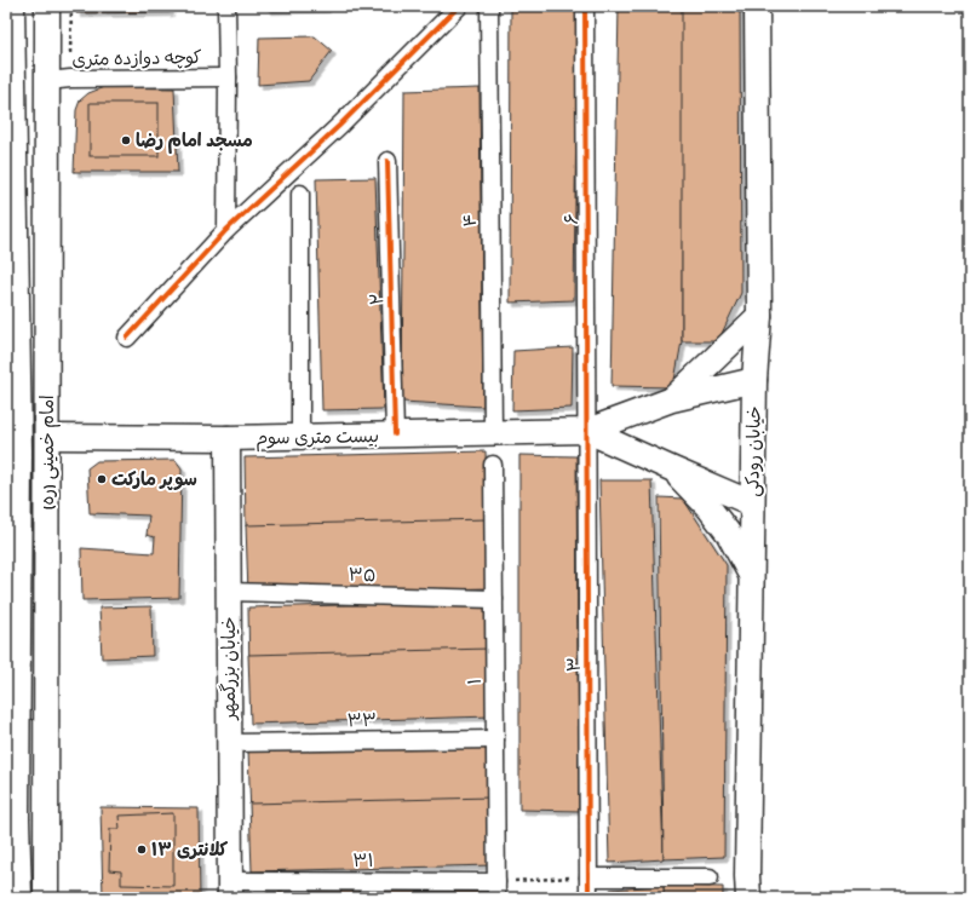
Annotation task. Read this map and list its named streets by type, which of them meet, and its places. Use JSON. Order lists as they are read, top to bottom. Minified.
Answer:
{"streets":{"main road":["بیست متری سوم","خیابان رودکی","امام خمینی (ره)","خیابان بزرگمهر"],"street":["کوچه دوازده متری","۶","۴","۲","۳۵","۳","۱","۳۳","۳۱"]},"crossings":[["کوچه دوازده متری","امام خمینی (ره)"],["۶","بیست متری سوم"],["۶","۳"],["۴","بیست متری سوم"],["۲","بیست متری سوم"],["بیست متری سوم","خیابان رودکی"],["بیست متری سوم","امام خمینی (ره)"],["بیست متری سوم","۳"],["بیست متری سوم","خیابان بزرگمهر"],["۳۵","خیابان بزرگمهر"],["۳۵","۱"],["خیابان بزرگمهر","۳۳"],["خیابان بزرگمهر","۳۱"],["۱","۳۳"],["۱","۳۱"]],"places":["مسجد امام رضا","سوپر مارکت","کلانتری ۱۳"]}
